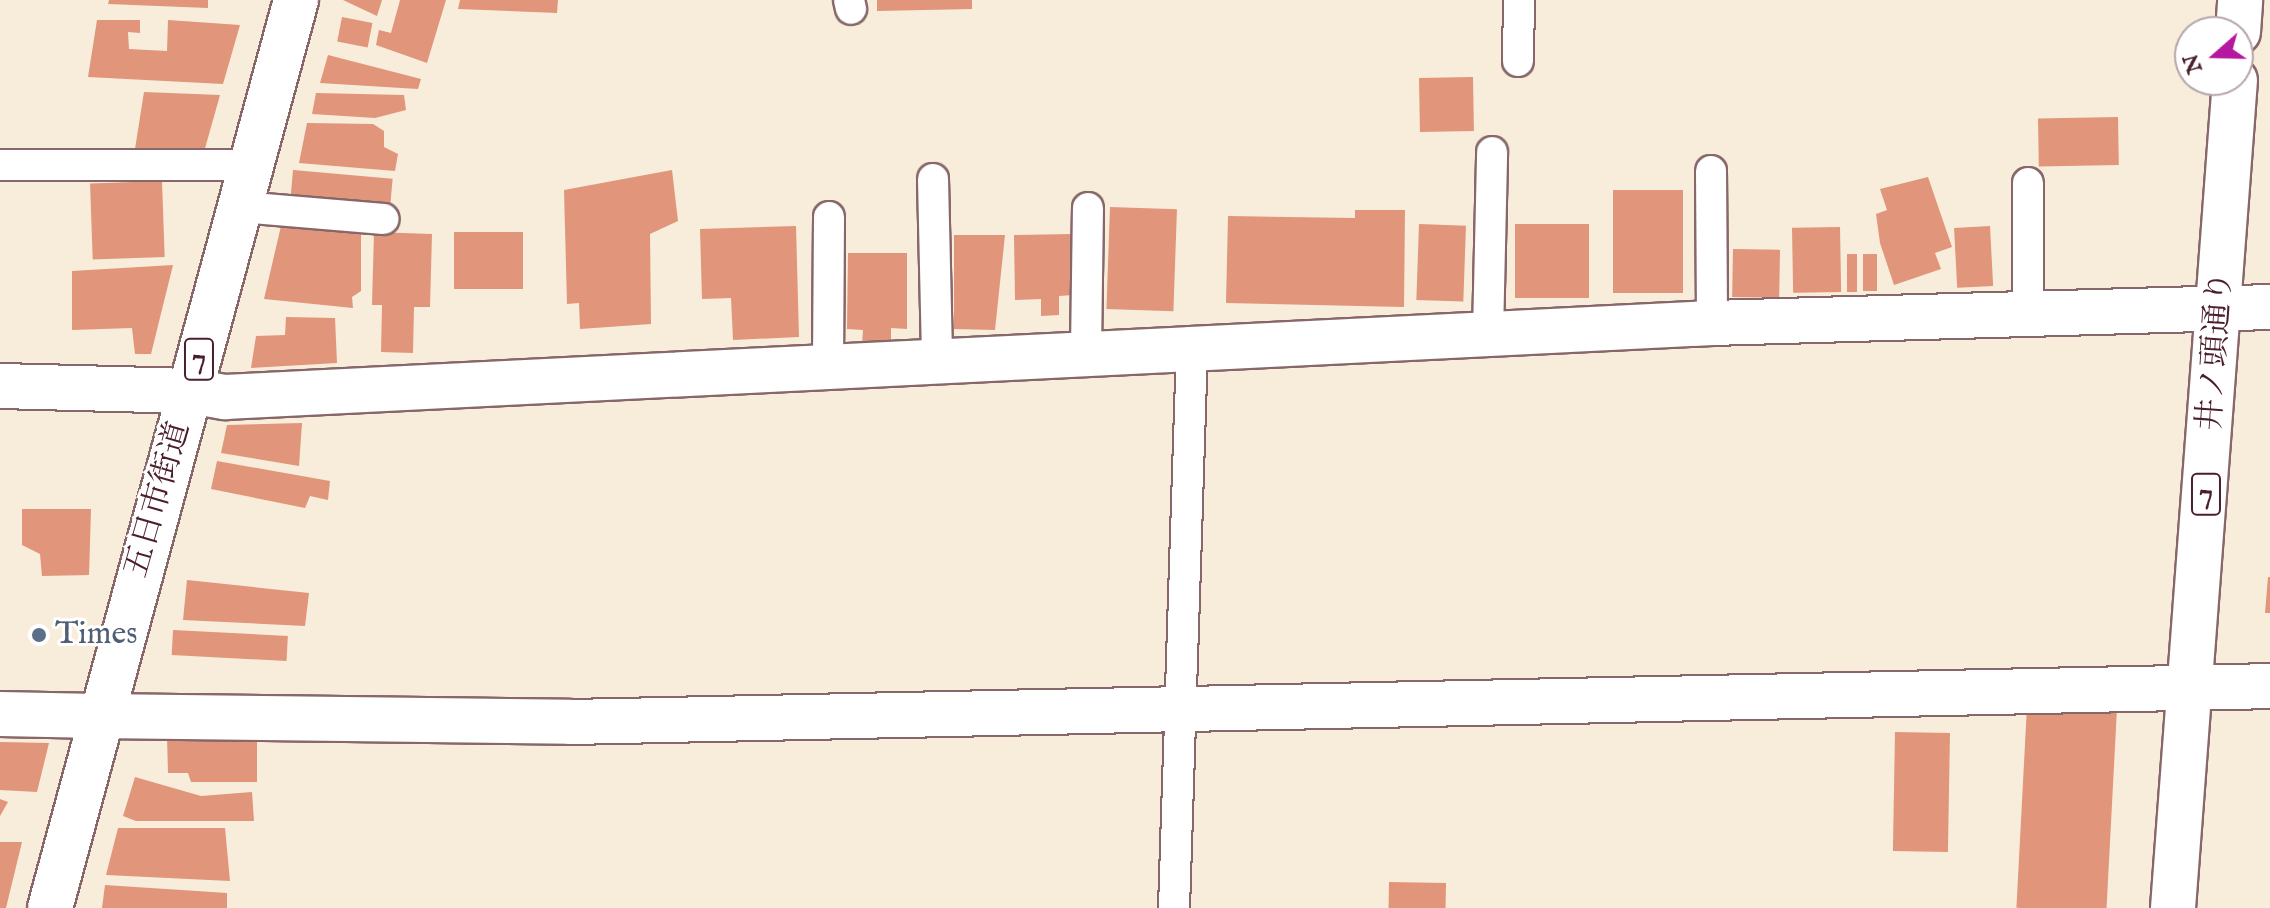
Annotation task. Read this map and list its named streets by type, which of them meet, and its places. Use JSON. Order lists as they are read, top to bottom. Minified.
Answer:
{"streets":{"street":["井ノ頭通り","7","五日市街道"]},"places":["Times"],"north":"left"}
